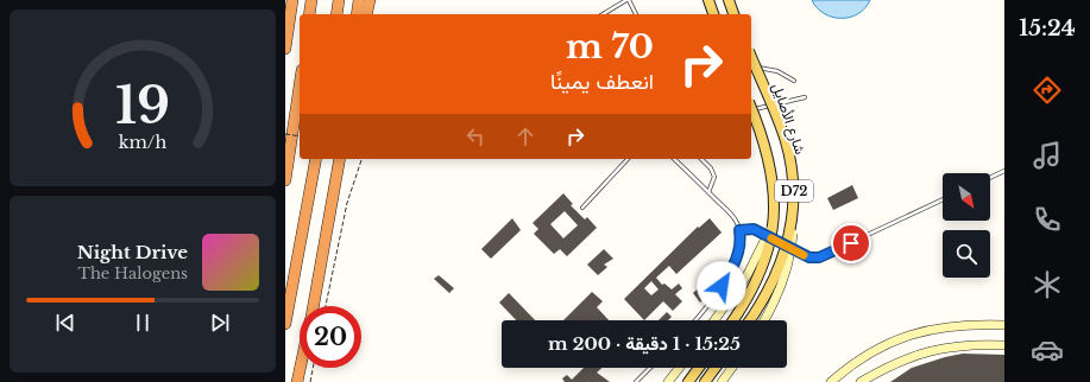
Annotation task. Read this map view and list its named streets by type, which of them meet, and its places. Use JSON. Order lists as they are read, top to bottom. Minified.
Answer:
{"streets":{"main road":["شارع الأصايل","D72"]},"north":"bottom right","page":{"tabs":"15:24","turn":["70 m","انعطف يمينًا"],"song":["Night Drive","The Halogens"],"limit":"20","trip":"15:25 · 1 دقيقة · 200 m","gauge":["19","km/h"]}}
